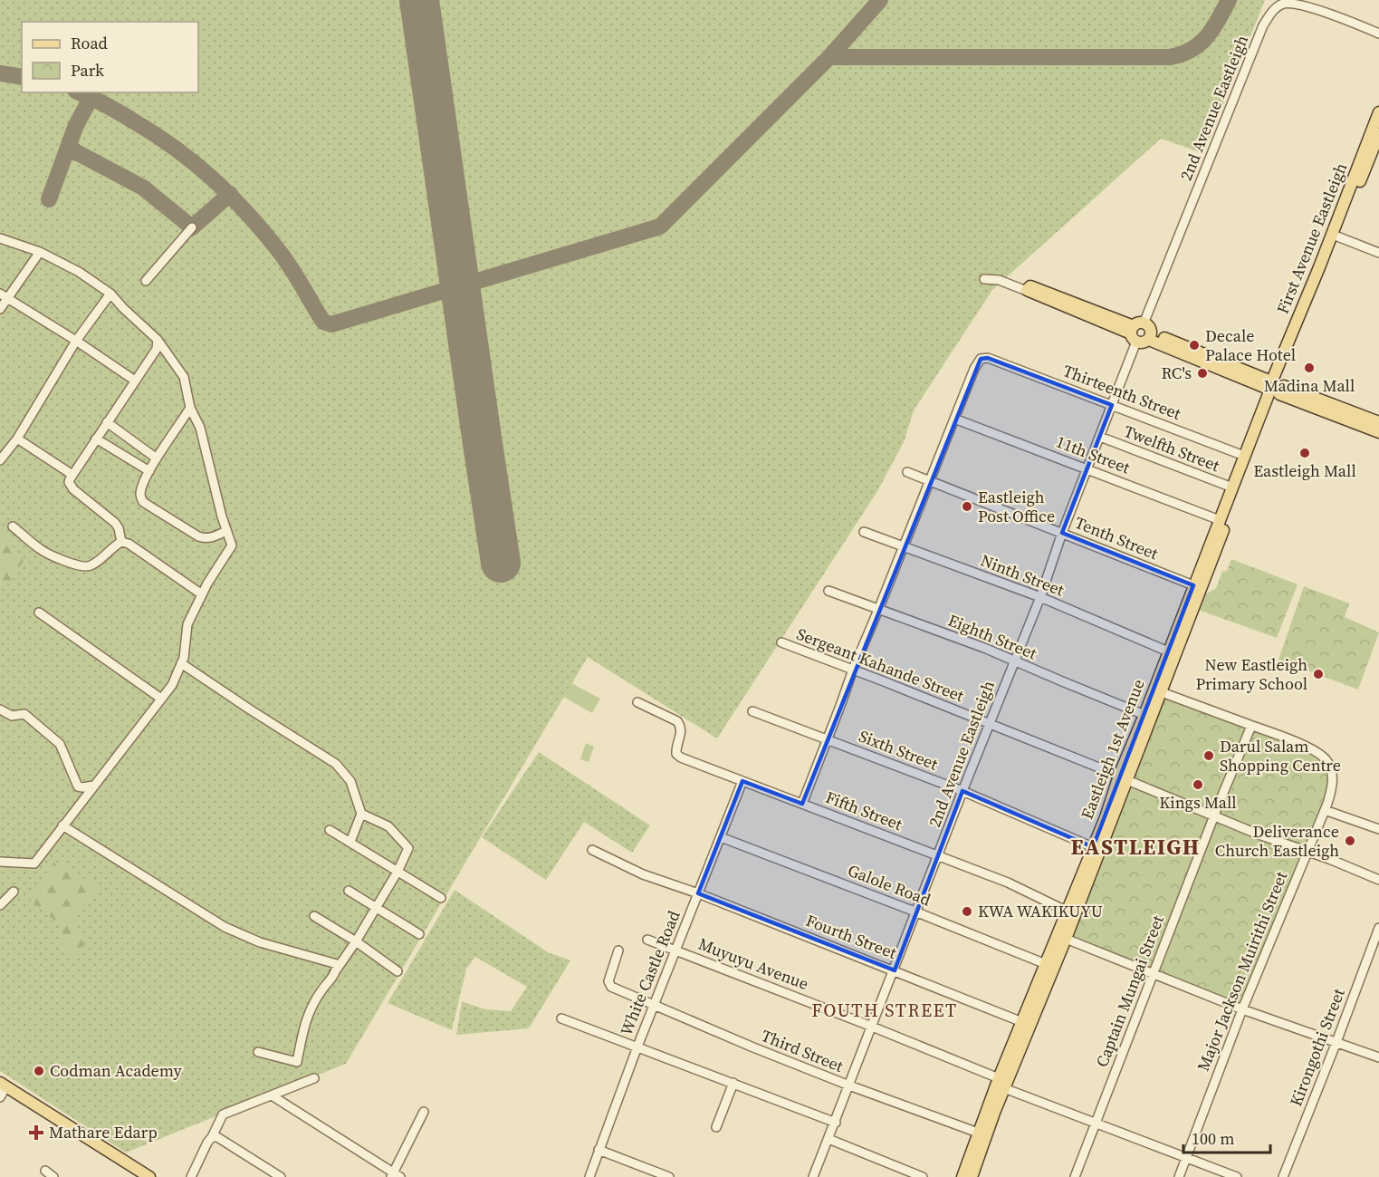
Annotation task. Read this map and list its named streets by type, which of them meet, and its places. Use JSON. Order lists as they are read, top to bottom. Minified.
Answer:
{"streets":{"main road":["First Avenue Eastleigh","Eastleigh 1st Avenue"],"street":["2nd Avenue Eastleigh","Thirteenth Street","Twelfth Street","11th Street","Tenth Street","Ninth Street","Eighth Street","Sergeant Kahande Street","Sixth Street","Fifth Street","Galole Road","Fourth Street","Muyuyu Avenue","Major Jackson Muirithi Street","White Castle Road","Captain Mungai Street","Kirongothi Street","Third Street"]},"crossings":[["2nd Avenue Eastleigh","Thirteenth Street"],["2nd Avenue Eastleigh","Twelfth Street"],["2nd Avenue Eastleigh","11th Street"],["2nd Avenue Eastleigh","Tenth Street"],["2nd Avenue Eastleigh","Ninth Street"],["2nd Avenue Eastleigh","Eighth Street"],["2nd Avenue Eastleigh","Sergeant Kahande Street"],["2nd Avenue Eastleigh","Sixth Street"],["2nd Avenue Eastleigh","Fifth Street"],["2nd Avenue Eastleigh","Galole Road"],["2nd Avenue Eastleigh","Fourth Street"],["2nd Avenue Eastleigh","Muyuyu Avenue"],["2nd Avenue Eastleigh","Third Street"],["First Avenue Eastleigh","Eastleigh 1st Avenue"],["Thirteenth Street","11th Street"],["Thirteenth Street","Eastleigh 1st Avenue"],["Twelfth Street","Eastleigh 1st Avenue"],["11th Street","Eastleigh 1st Avenue"],["Tenth Street","Eastleigh 1st Avenue"],["Ninth Street","Eastleigh 1st Avenue"],["Eighth Street","Eastleigh 1st Avenue"],["Sergeant Kahande Street","Eastleigh 1st Avenue"],["Sergeant Kahande Street","Major Jackson Muirithi Street"],["Sergeant Kahande Street","Captain Mungai Street"],["Eastleigh 1st Avenue","Sixth Street"],["Eastleigh 1st Avenue","Fifth Street"],["Eastleigh 1st Avenue","Galole Road"],["Eastleigh 1st Avenue","Fourth Street"],["Eastleigh 1st Avenue","Muyuyu Avenue"],["Eastleigh 1st Avenue","Third Street"],["Fifth Street","White Castle Road"],["Galole Road","White Castle Road"],["Fourth Street","White Castle Road"],["Muyuyu Avenue","Major Jackson Muirithi Street"],["Muyuyu Avenue","White Castle Road"],["Muyuyu Avenue","Captain Mungai Street"],["Major Jackson Muirithi Street","Captain Mungai Street"],["White Castle Road","Third Street"]],"districts":["EASTLEIGH","FOUTH STREET"],"places":{"other":["Decale Palace Hotel","Madina Mall","RC's","Eastleigh Mall","Eastleigh Post Office","New Eastleigh Primary School","Darul Salam Shopping Centre","Kings Mall","Deliverance Church Eastleigh","KWA WAKIKUYU","Codman Academy"],"health":["Mathare Edarp"]},"legend":["Road","Park"],"scale_bar":"100 m"}
